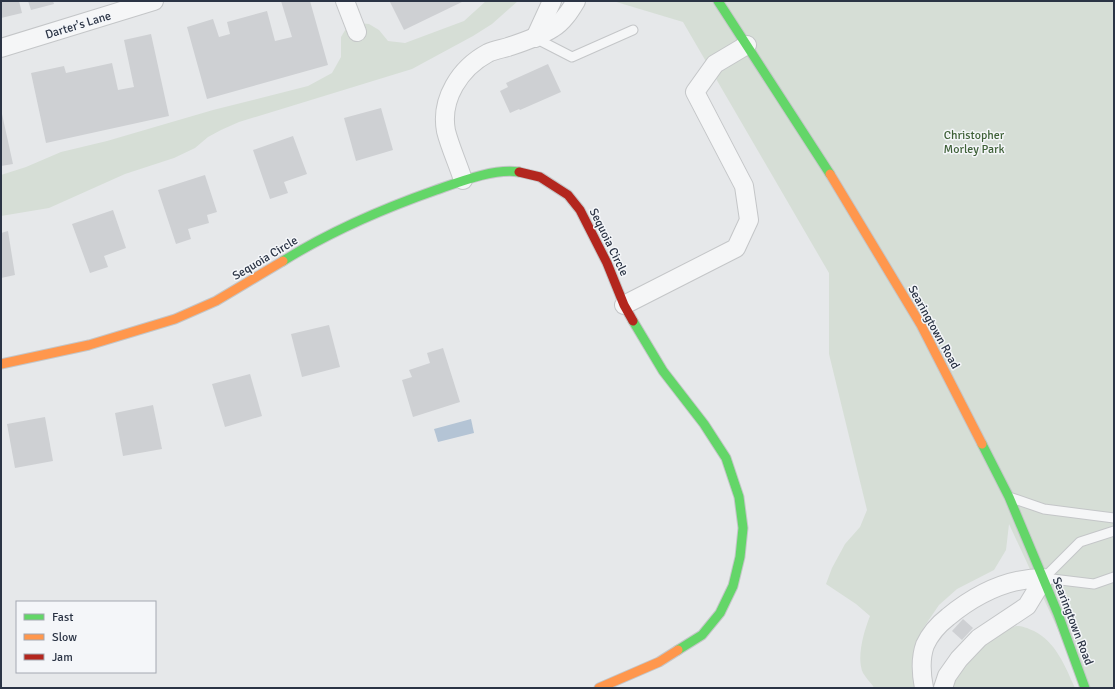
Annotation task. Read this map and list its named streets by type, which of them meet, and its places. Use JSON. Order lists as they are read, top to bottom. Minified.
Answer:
{"streets":{"street":["Darter's Lane","Sequoia Circle","Searingtown Road"]},"parks":["Christopher Morley Park"],"legend":["Fast","Slow","Jam"]}
